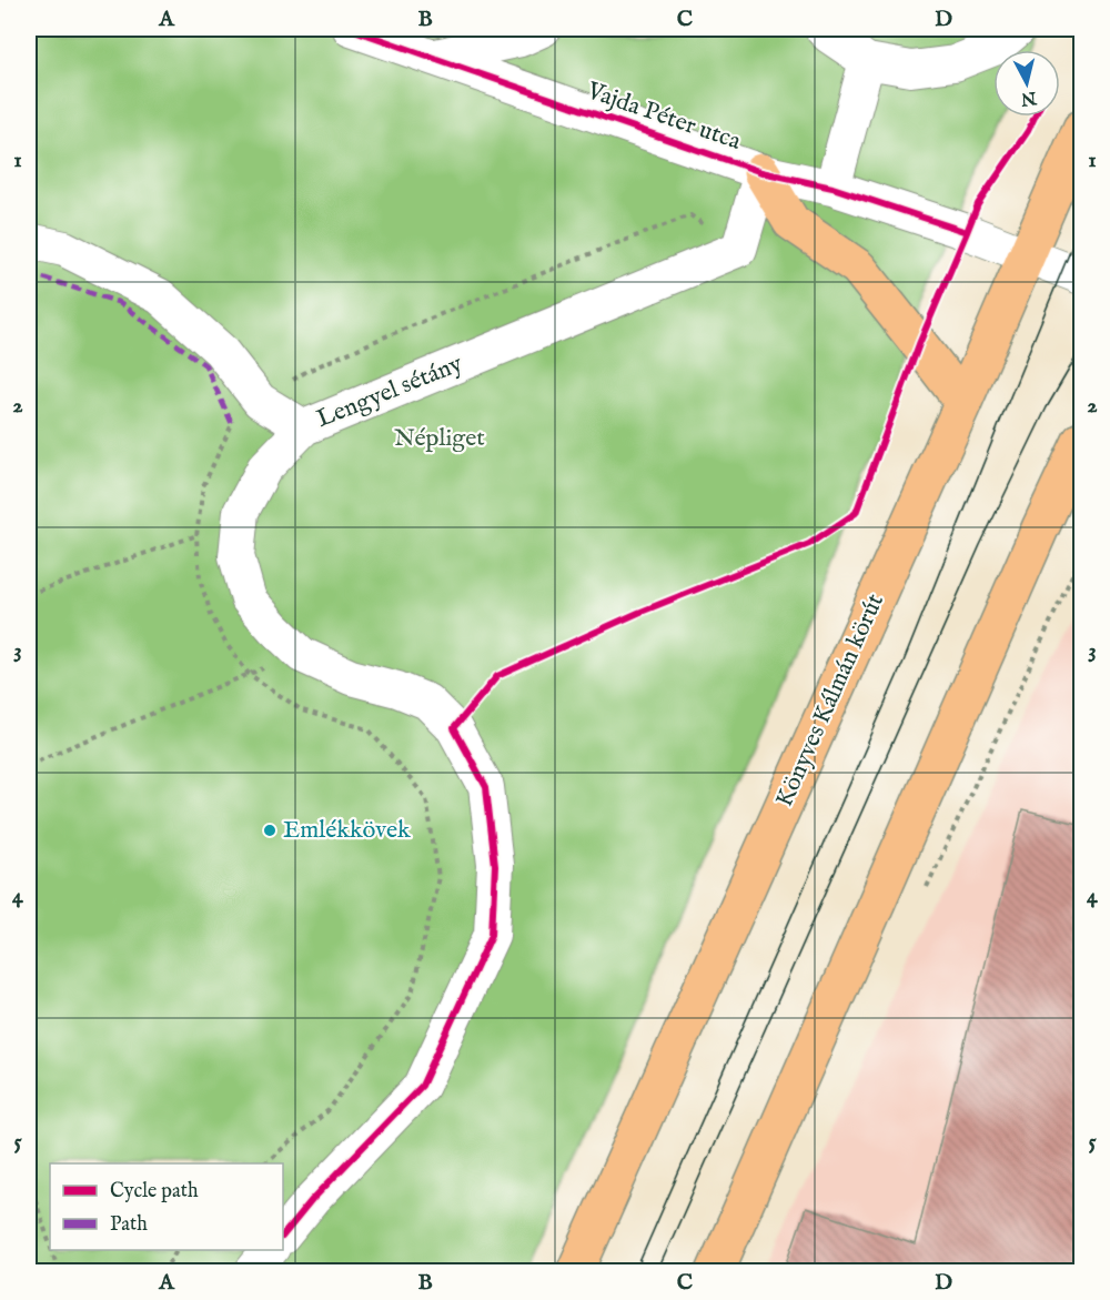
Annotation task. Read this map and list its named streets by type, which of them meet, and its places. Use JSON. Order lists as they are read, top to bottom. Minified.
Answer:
{"streets":{"main road":["Könyves Kálmán körút"],"street":["Vajda Péter utca","Lengyel sétány"]},"crossings":[["Vajda Péter utca","Könyves Kálmán körút"]],"parks":["Népliget"],"places":["Emlékkövek"],"legend":["Cycle path","Path"],"north":"bottom","grid":{"columns":["A","B","C","D"],"rows":["1","2","3","4","5"]}}
